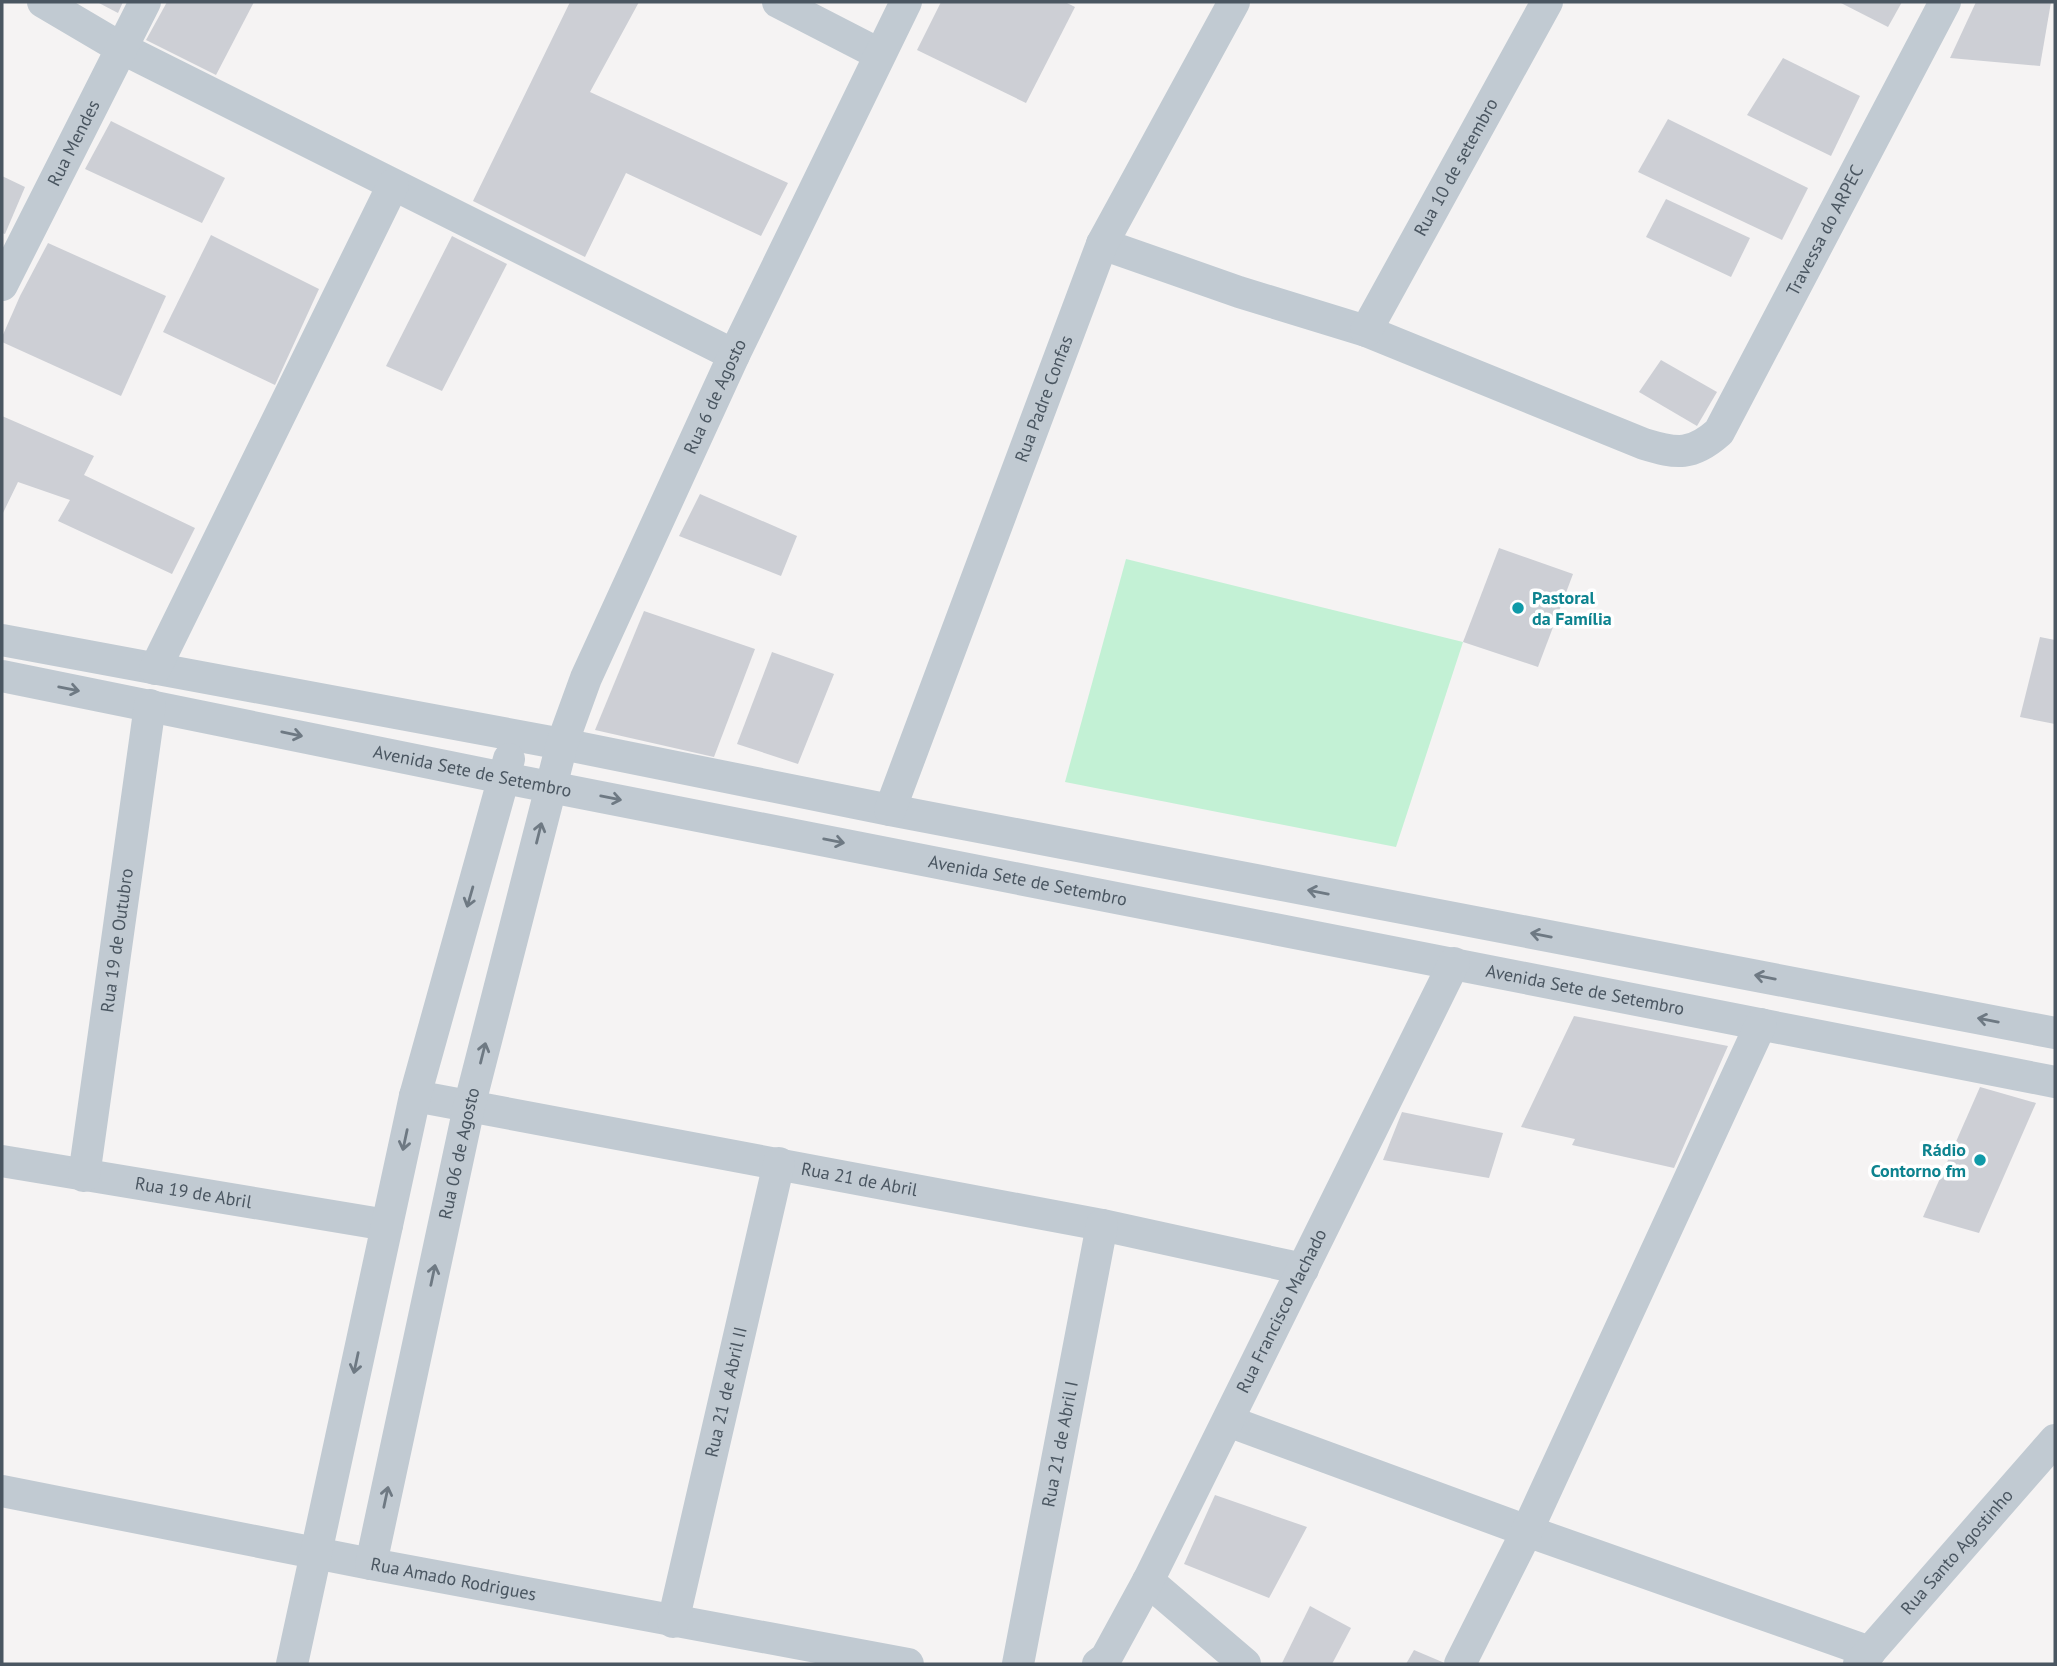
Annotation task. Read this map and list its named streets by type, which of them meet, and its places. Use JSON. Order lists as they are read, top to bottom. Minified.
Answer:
{"streets":{"street":["Rua Mendes","Rua 10 de setembro","Travessa do ARPEC","Rua 6 de Agosto","Rua Padre Confas","Avenida Sete de Setembro","Rua 19 de Outubro","Rua 06 de Agosto","Rua 21 de Abril","Rua 19 de Abril","Rua Francisco Machado","Rua 21 de Abril II","Rua 21 de Abril I","Rua Santo Agostinho","Rua Amado Rodrigues"]},"crossings":[["Rua 10 de setembro","Travessa do ARPEC"],["Rua 6 de Agosto","Rua 06 de Agosto"],["Avenida Sete de Setembro","Rua 19 de Outubro"],["Avenida Sete de Setembro","Rua 06 de Agosto"],["Avenida Sete de Setembro","Rua Francisco Machado"],["Rua 19 de Outubro","Rua 19 de Abril"],["Rua 06 de Agosto","Rua 21 de Abril"],["Rua 06 de Agosto","Rua Amado Rodrigues"],["Rua 21 de Abril","Rua Francisco Machado"],["Rua 21 de Abril","Rua 21 de Abril II"],["Rua 21 de Abril","Rua 21 de Abril I"],["Rua 21 de Abril II","Rua Amado Rodrigues"]],"places":["Pastoral da Família","Rádio Contorno fm"]}
